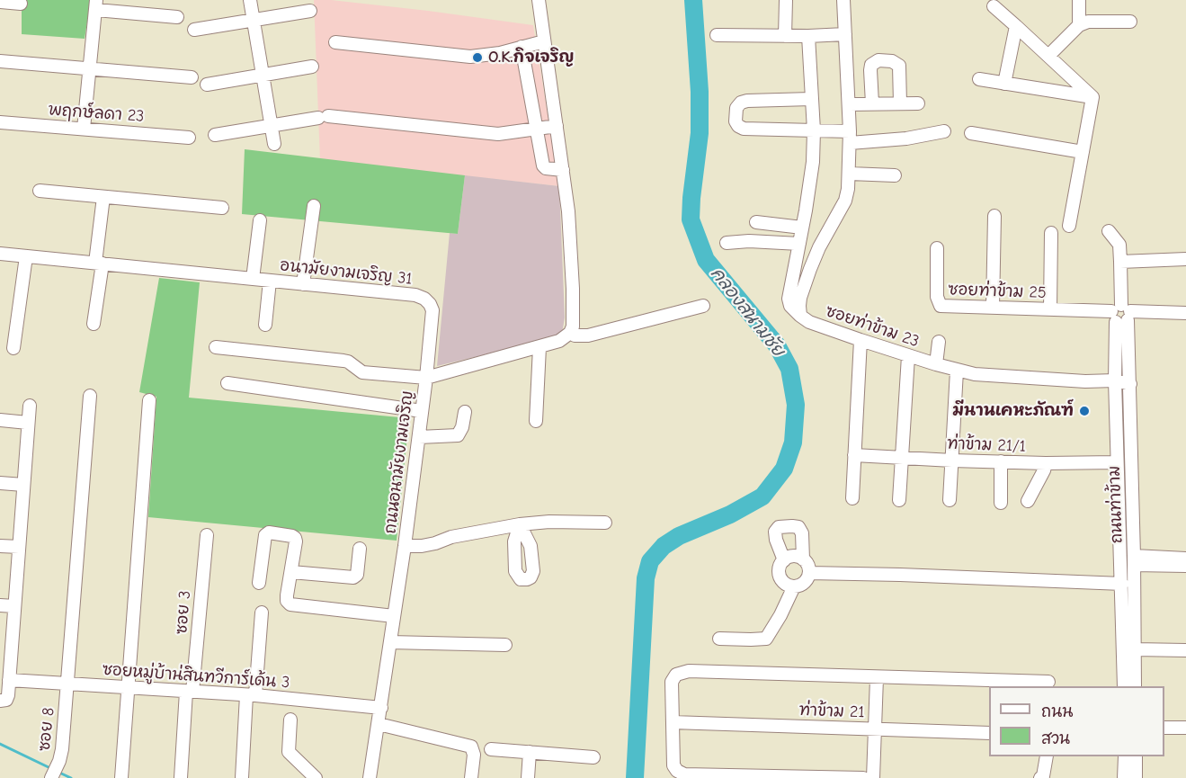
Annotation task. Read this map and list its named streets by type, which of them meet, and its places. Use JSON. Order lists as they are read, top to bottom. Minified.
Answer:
{"streets":{"street":["พฤกษ์ลดา 23","อนามัยงามเจริญ 31","ซอยท่าข้าม 25","ซอยท่าข้าม 23","ท่าข้าม 21/1","ถนนอนามัยงามเจริญ","ถนนท่าข้าม","ซอย 3","ซอยหมู่บ้าน่สินทวีการ์เด้น 3","ท่าข้าม 21","ซอย 8"]},"crossings":[["อนามัยงามเจริญ 31","ถนนอนามัยงามเจริญ"],["ซอยท่าข้าม 25","ถนนท่าข้าม"],["ซอยท่าข้าม 23","ถนนท่าข้าม"],["ท่าข้าม 21/1","ถนนท่าข้าม"],["ถนนอนามัยงามเจริญ","ซอยหมู่บ้าน่สินทวีการ์เด้น 3"],["ซอย 3","ซอยหมู่บ้าน่สินทวีการ์เด้น 3"],["ซอยหมู่บ้าน่สินทวีการ์เด้น 3","ซอย 8"]],"water":["คลองสนามชัย"],"places":["O.K.กิจเจริญ","มีนานเคหะภัณฑ์"],"legend":["ถนน","สวน"]}
